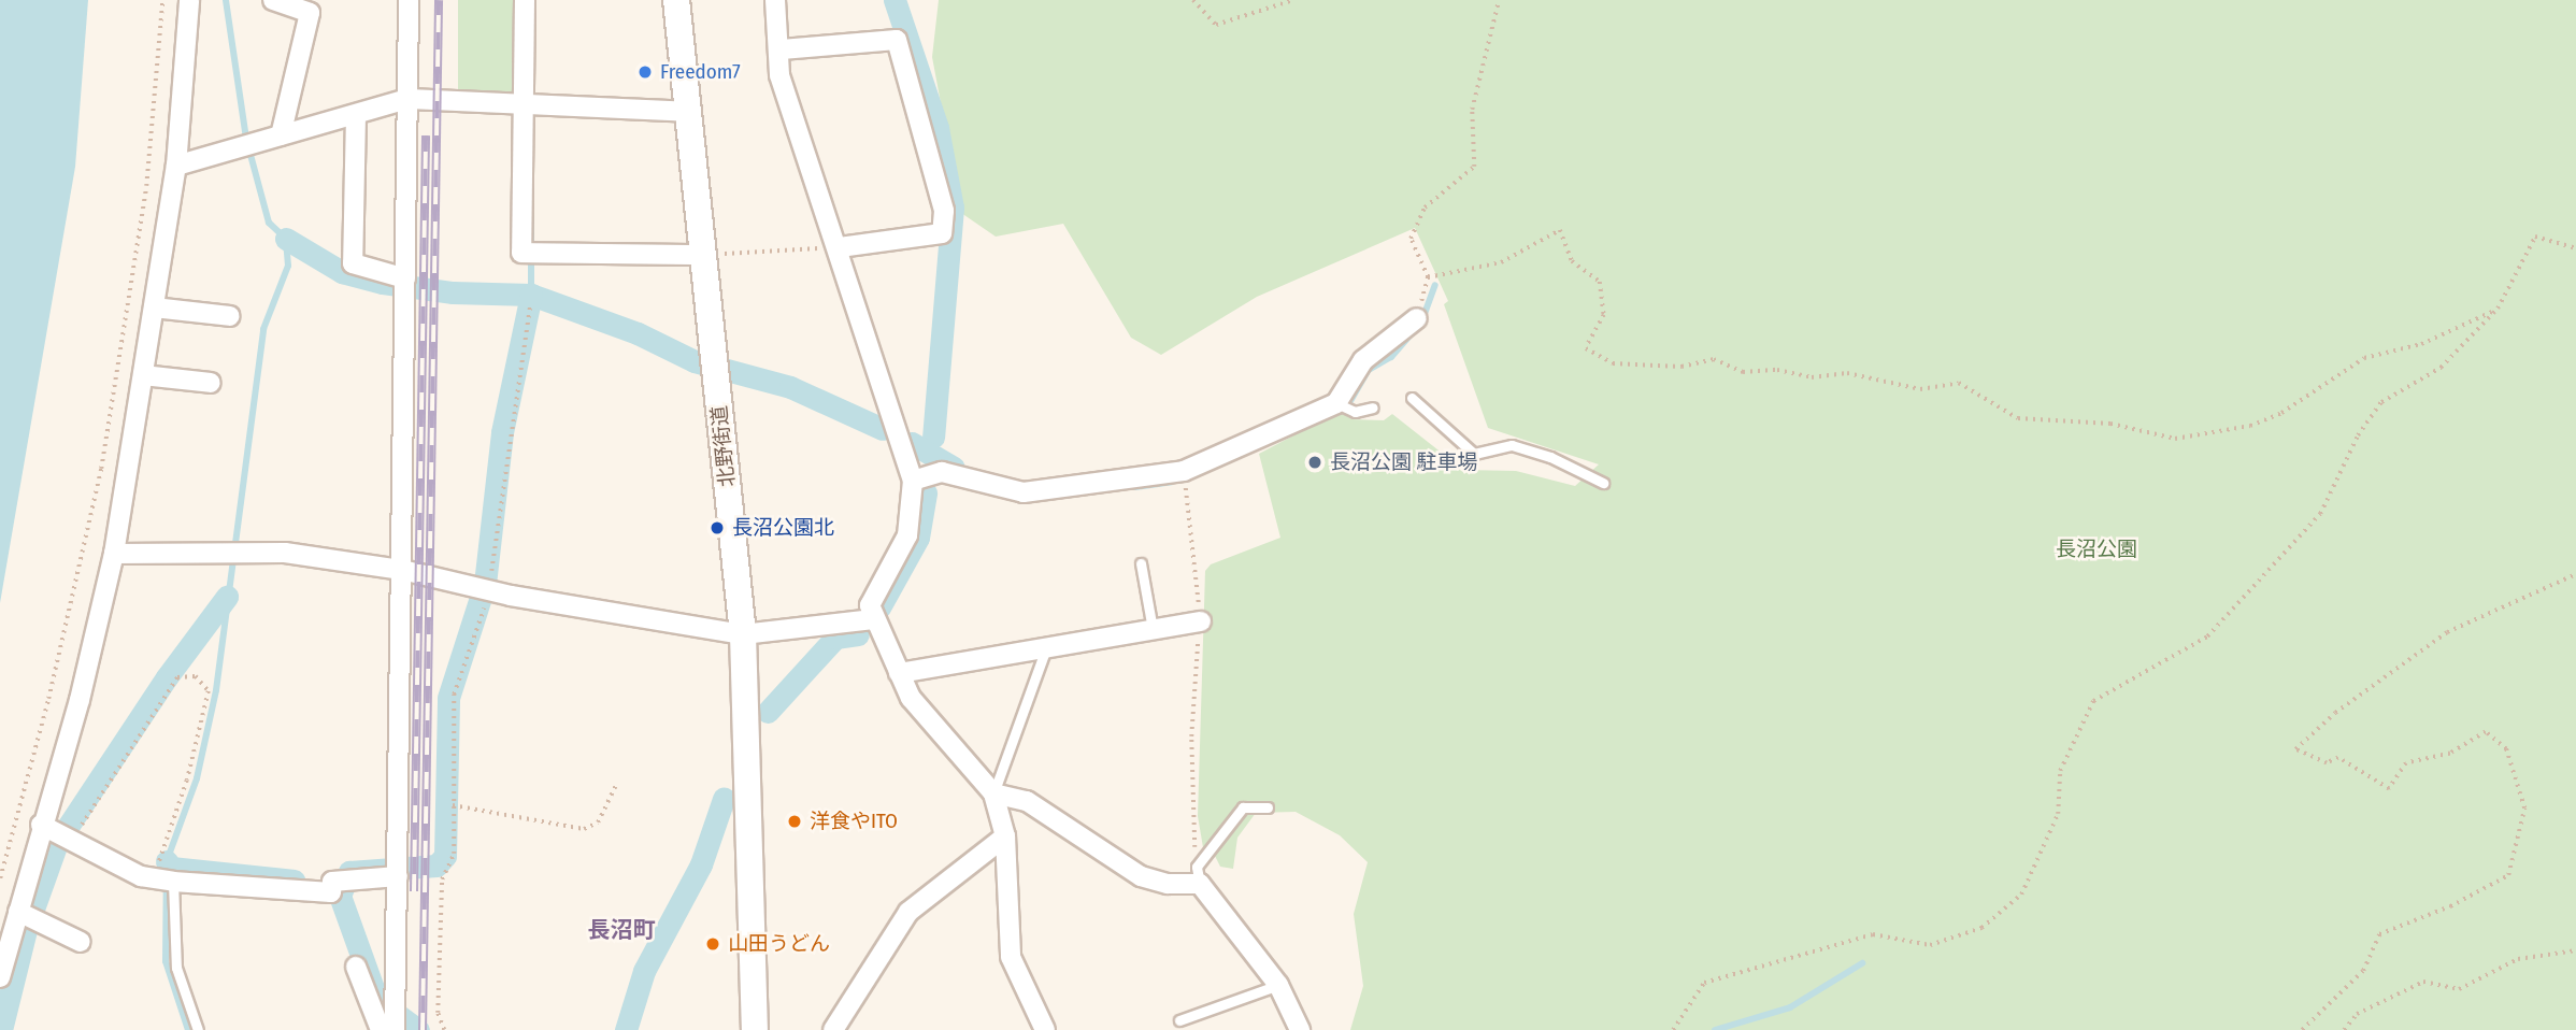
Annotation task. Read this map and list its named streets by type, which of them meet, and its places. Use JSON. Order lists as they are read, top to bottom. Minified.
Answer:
{"streets":{"main road":["北野街道"]},"districts":["長沼町"],"parks":["長沼公園"],"places":["Freedom7","長沼公園 駐車場","長沼公園北","洋食やITO","山田うどん"]}
